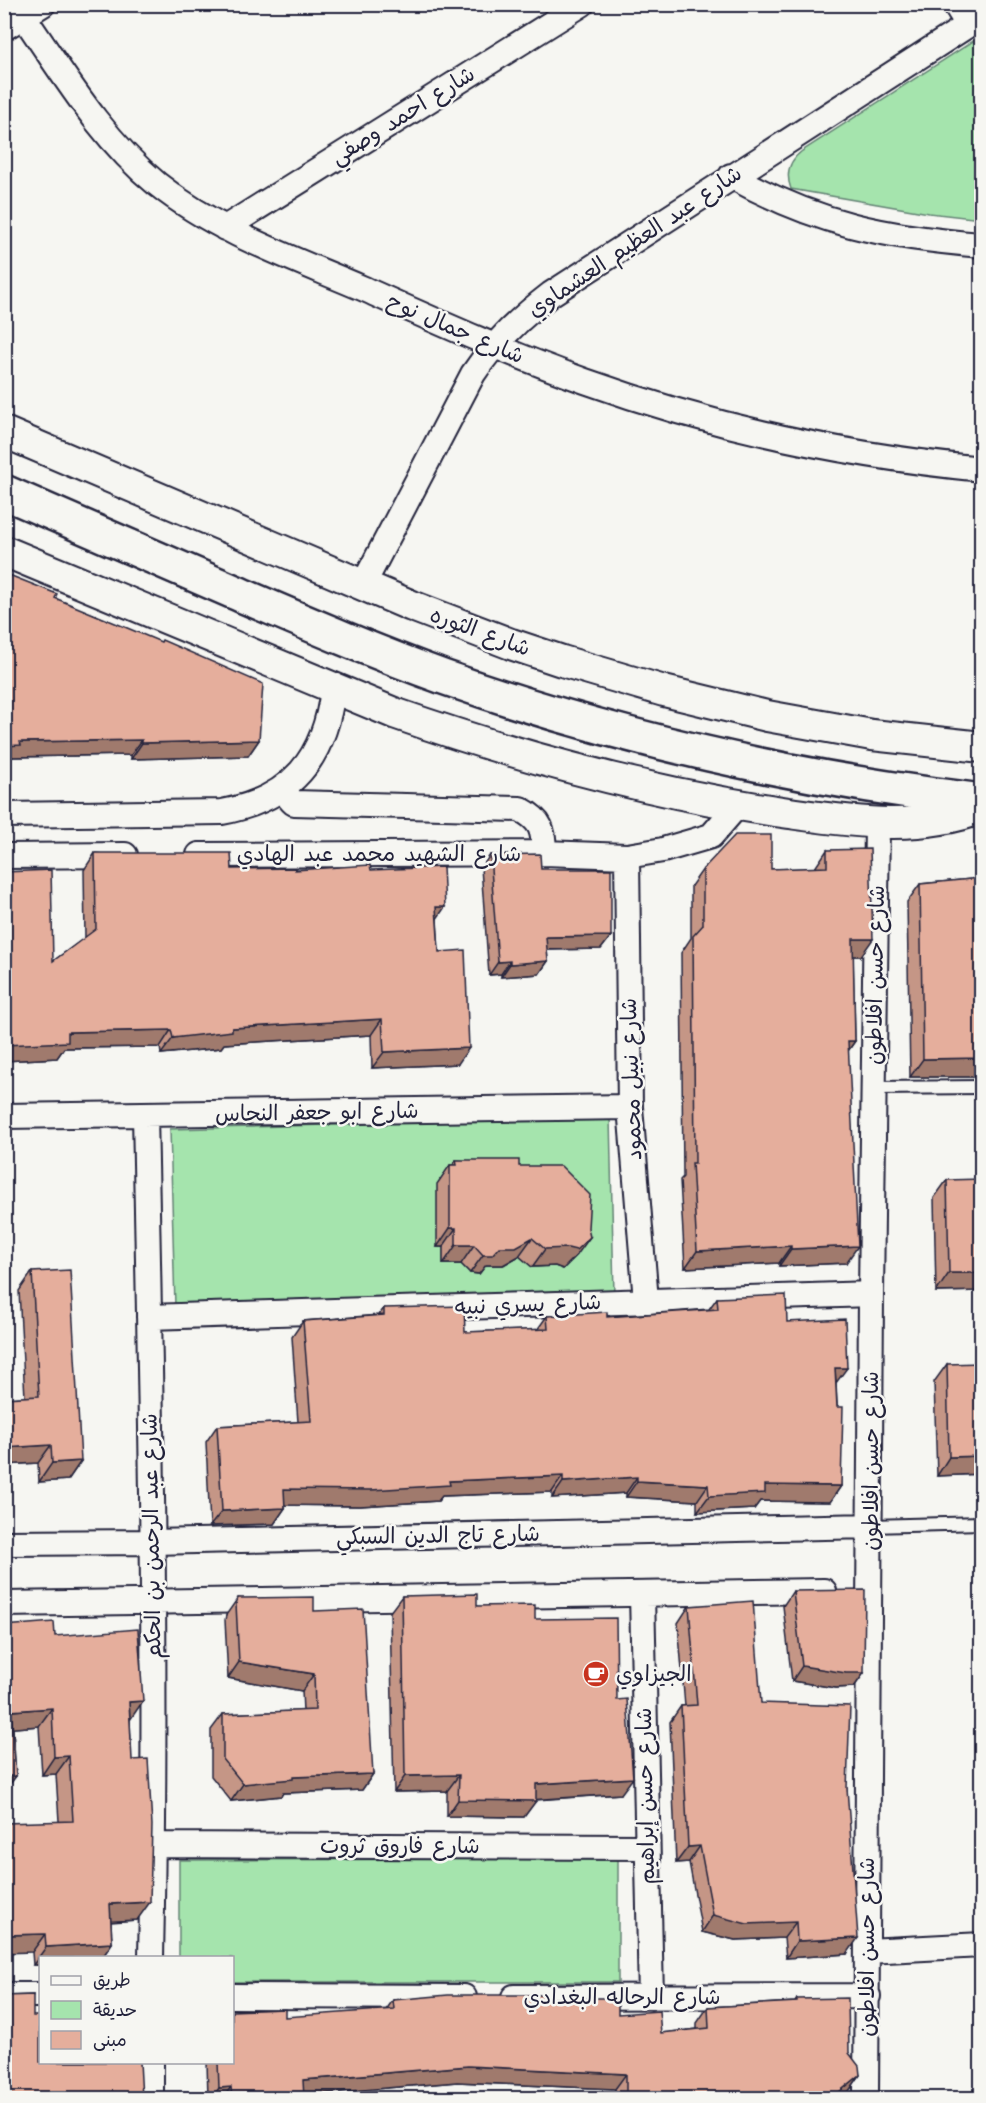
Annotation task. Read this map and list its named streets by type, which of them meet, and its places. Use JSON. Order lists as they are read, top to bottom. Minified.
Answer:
{"streets":{"street":["شارع احمد وصفي","شارع عبد العظيم العشماوي","شارع جمال نوح","شارع الثوره","شارع الشهيد محمد عبد الهادي","شارع حسن افلاطون","شارع نبيل محمود","شارع ابو جعفر النحاس","شارع يسري نبيه","شارع عبد الرحمن بن الحكم","شارع تاج الدين السبكي","شارع حسن إبراهيم","شارع فاروق ثروت","شارع الرحاله البغدادي"]},"crossings":[["شارع احمد وصفي","شارع جمال نوح"],["شارع عبد العظيم العشماوي","شارع جمال نوح"],["شارع عبد العظيم العشماوي","شارع الثوره"],["شارع الشهيد محمد عبد الهادي","شارع نبيل محمود"],["شارع حسن افلاطون","شارع يسري نبيه"],["شارع حسن افلاطون","شارع تاج الدين السبكي"],["شارع حسن افلاطون","شارع الرحاله البغدادي"],["شارع نبيل محمود","شارع ابو جعفر النحاس"],["شارع نبيل محمود","شارع يسري نبيه"],["شارع ابو جعفر النحاس","شارع عبد الرحمن بن الحكم"],["شارع يسري نبيه","شارع عبد الرحمن بن الحكم"],["شارع عبد الرحمن بن الحكم","شارع تاج الدين السبكي"],["شارع عبد الرحمن بن الحكم","شارع فاروق ثروت"],["شارع حسن إبراهيم","شارع فاروق ثروت"],["شارع حسن إبراهيم","شارع الرحاله البغدادي"]],"places":{"cafe":["الجيزاوي"]},"legend":["طريق","حديقة","مبنى"]}
